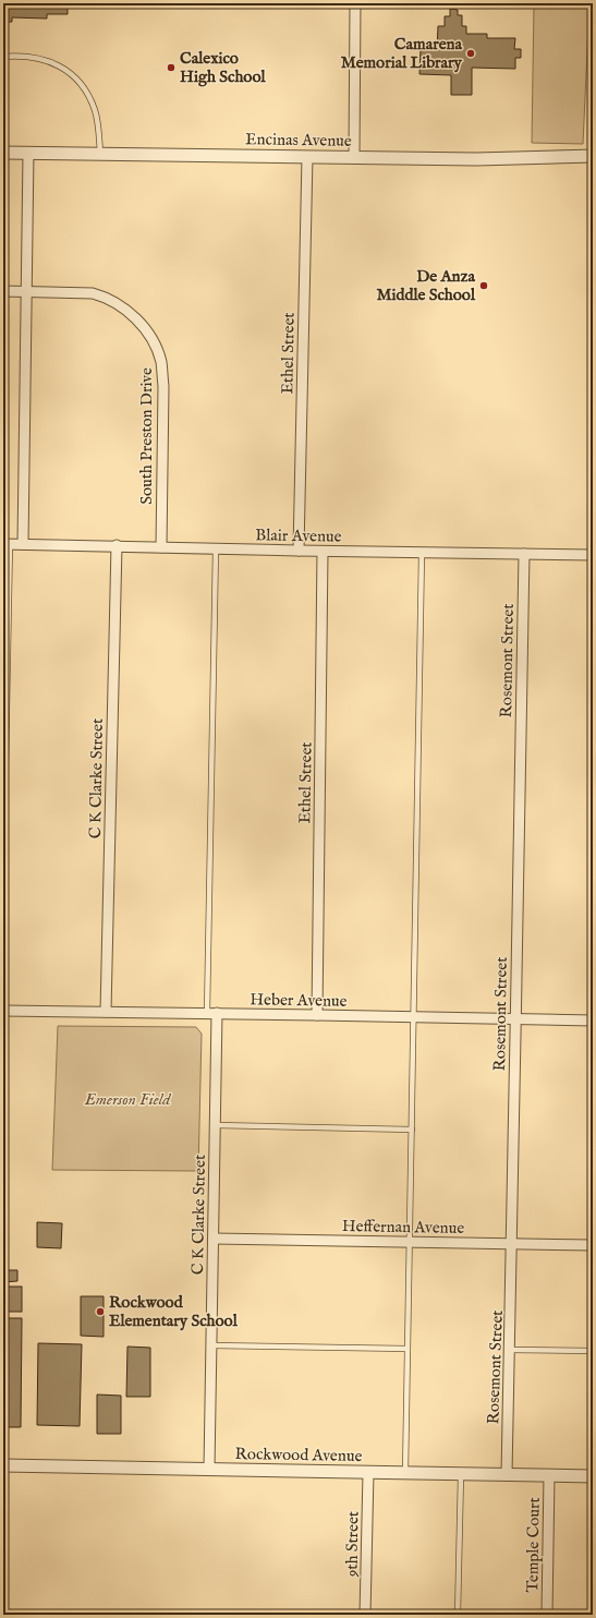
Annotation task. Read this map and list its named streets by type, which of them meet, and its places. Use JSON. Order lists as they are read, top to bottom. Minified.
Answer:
{"streets":{"street":["Encinas Avenue","Ethel Street","South Preston Drive","Blair Avenue","Rosemont Street","C K Clarke Street","Heber Avenue","Heffernan Avenue","Rockwood Avenue","9th Street","Temple Court"]},"crossings":[["Encinas Avenue","Ethel Street"],["Ethel Street","Blair Avenue"],["Ethel Street","Heber Avenue"],["South Preston Drive","Blair Avenue"],["Blair Avenue","Rosemont Street"],["Blair Avenue","C K Clarke Street"],["Rosemont Street","Heber Avenue"],["Rosemont Street","Heffernan Avenue"],["Rosemont Street","Rockwood Avenue"],["C K Clarke Street","Heber Avenue"],["C K Clarke Street","Heffernan Avenue"],["C K Clarke Street","Rockwood Avenue"],["Rockwood Avenue","9th Street"],["Rockwood Avenue","Temple Court"]],"parks":["Emerson Field"],"places":["Camarena Memorial Library","Calexico High School","De Anza Middle School","Rockwood Elementary School"]}
